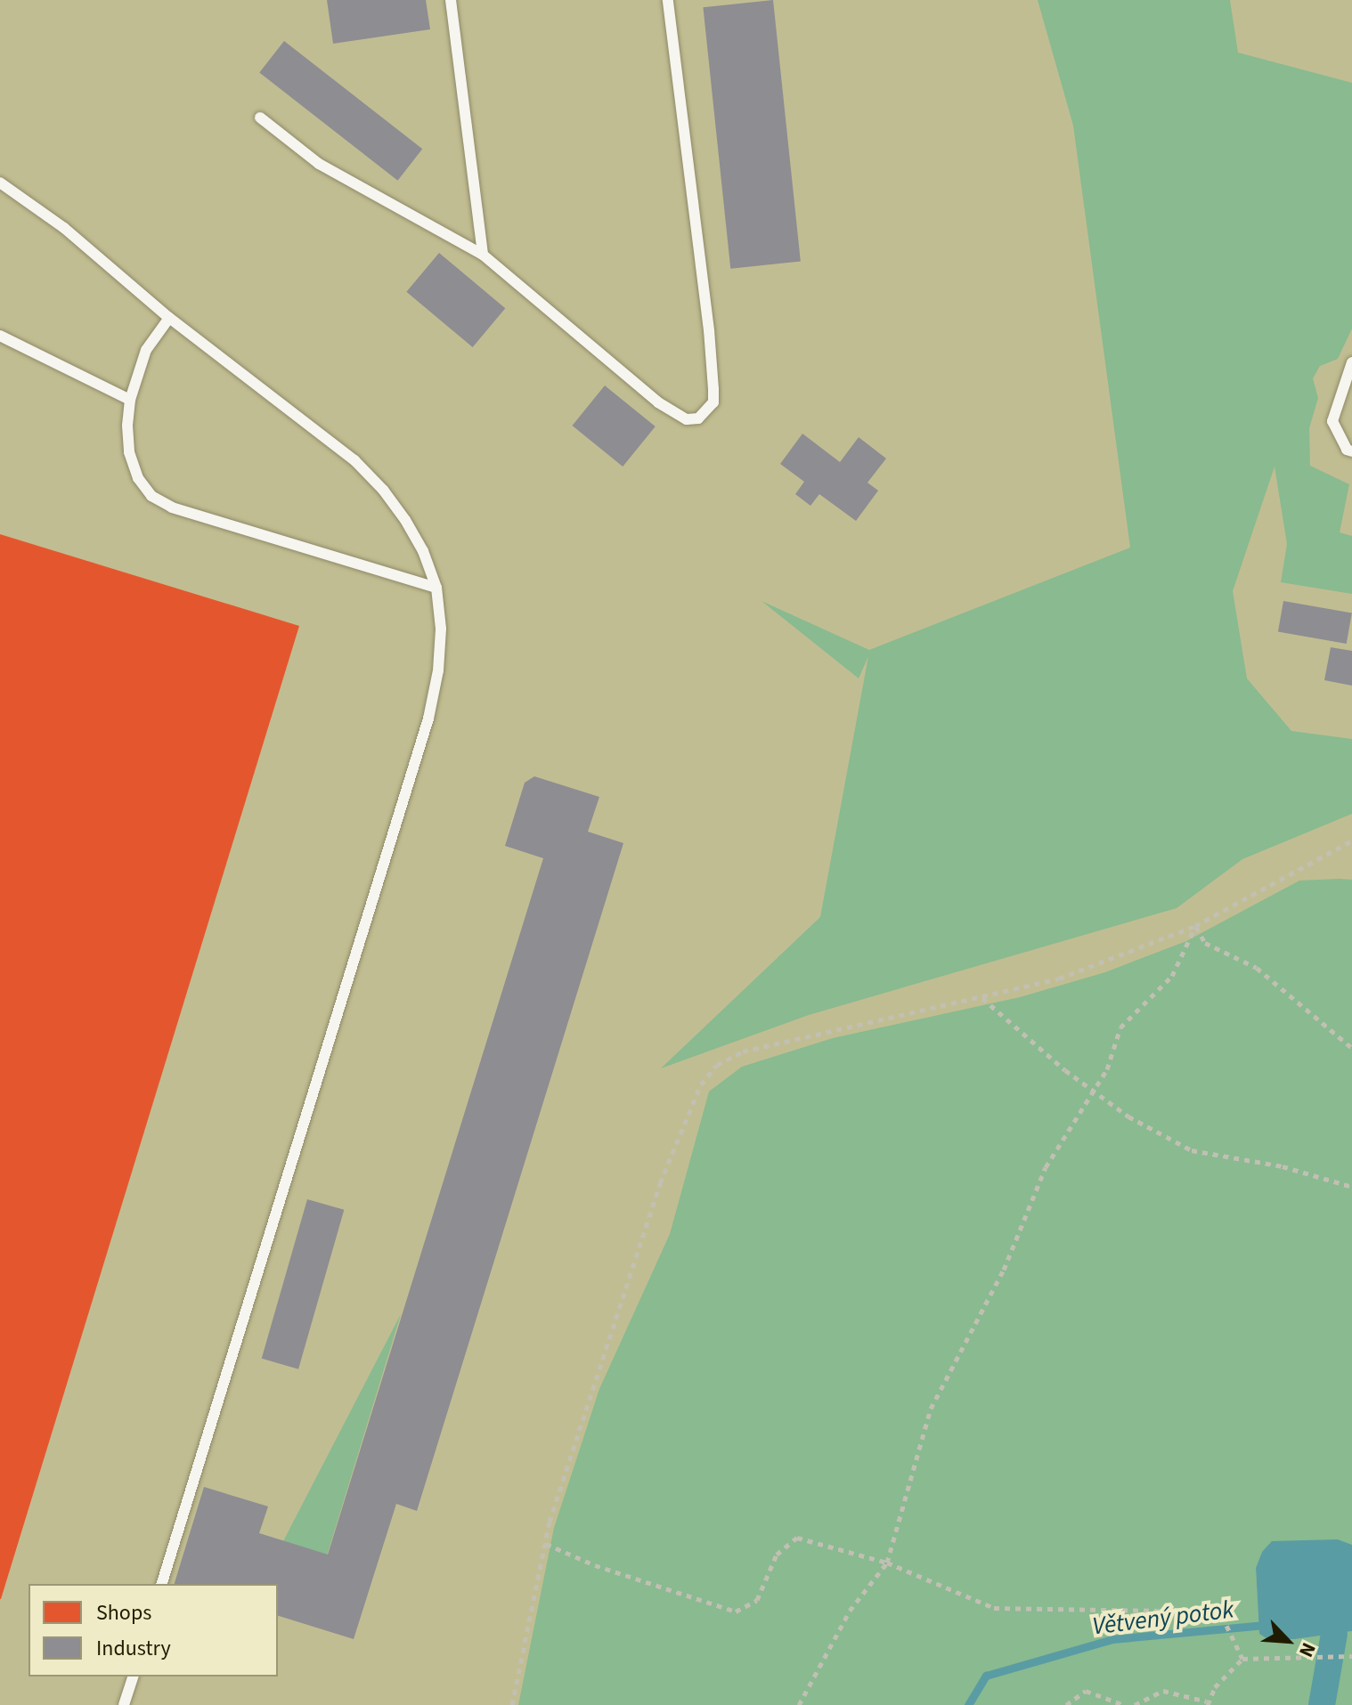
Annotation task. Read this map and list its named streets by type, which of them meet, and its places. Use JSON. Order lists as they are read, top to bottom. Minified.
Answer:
{"water":["Větvený potok"],"legend":["Shops","Industry"],"north":"bottom right"}
